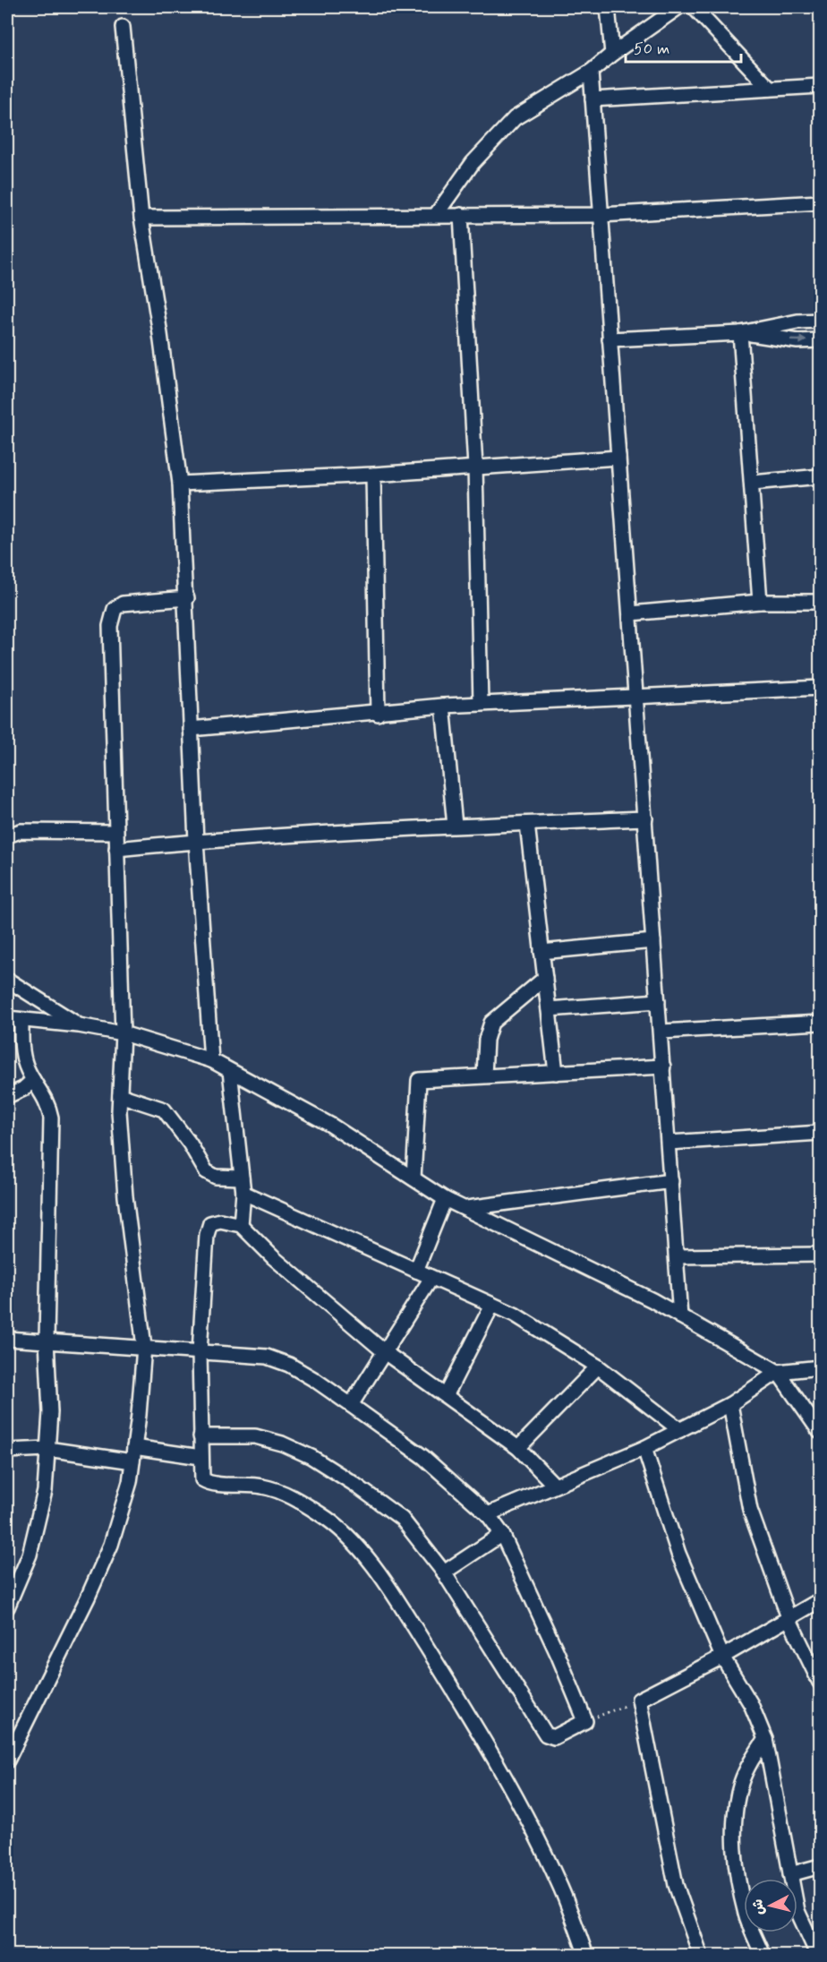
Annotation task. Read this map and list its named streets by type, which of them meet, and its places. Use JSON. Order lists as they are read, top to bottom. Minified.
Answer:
{"scale_bar":"50 m","north":"left"}
